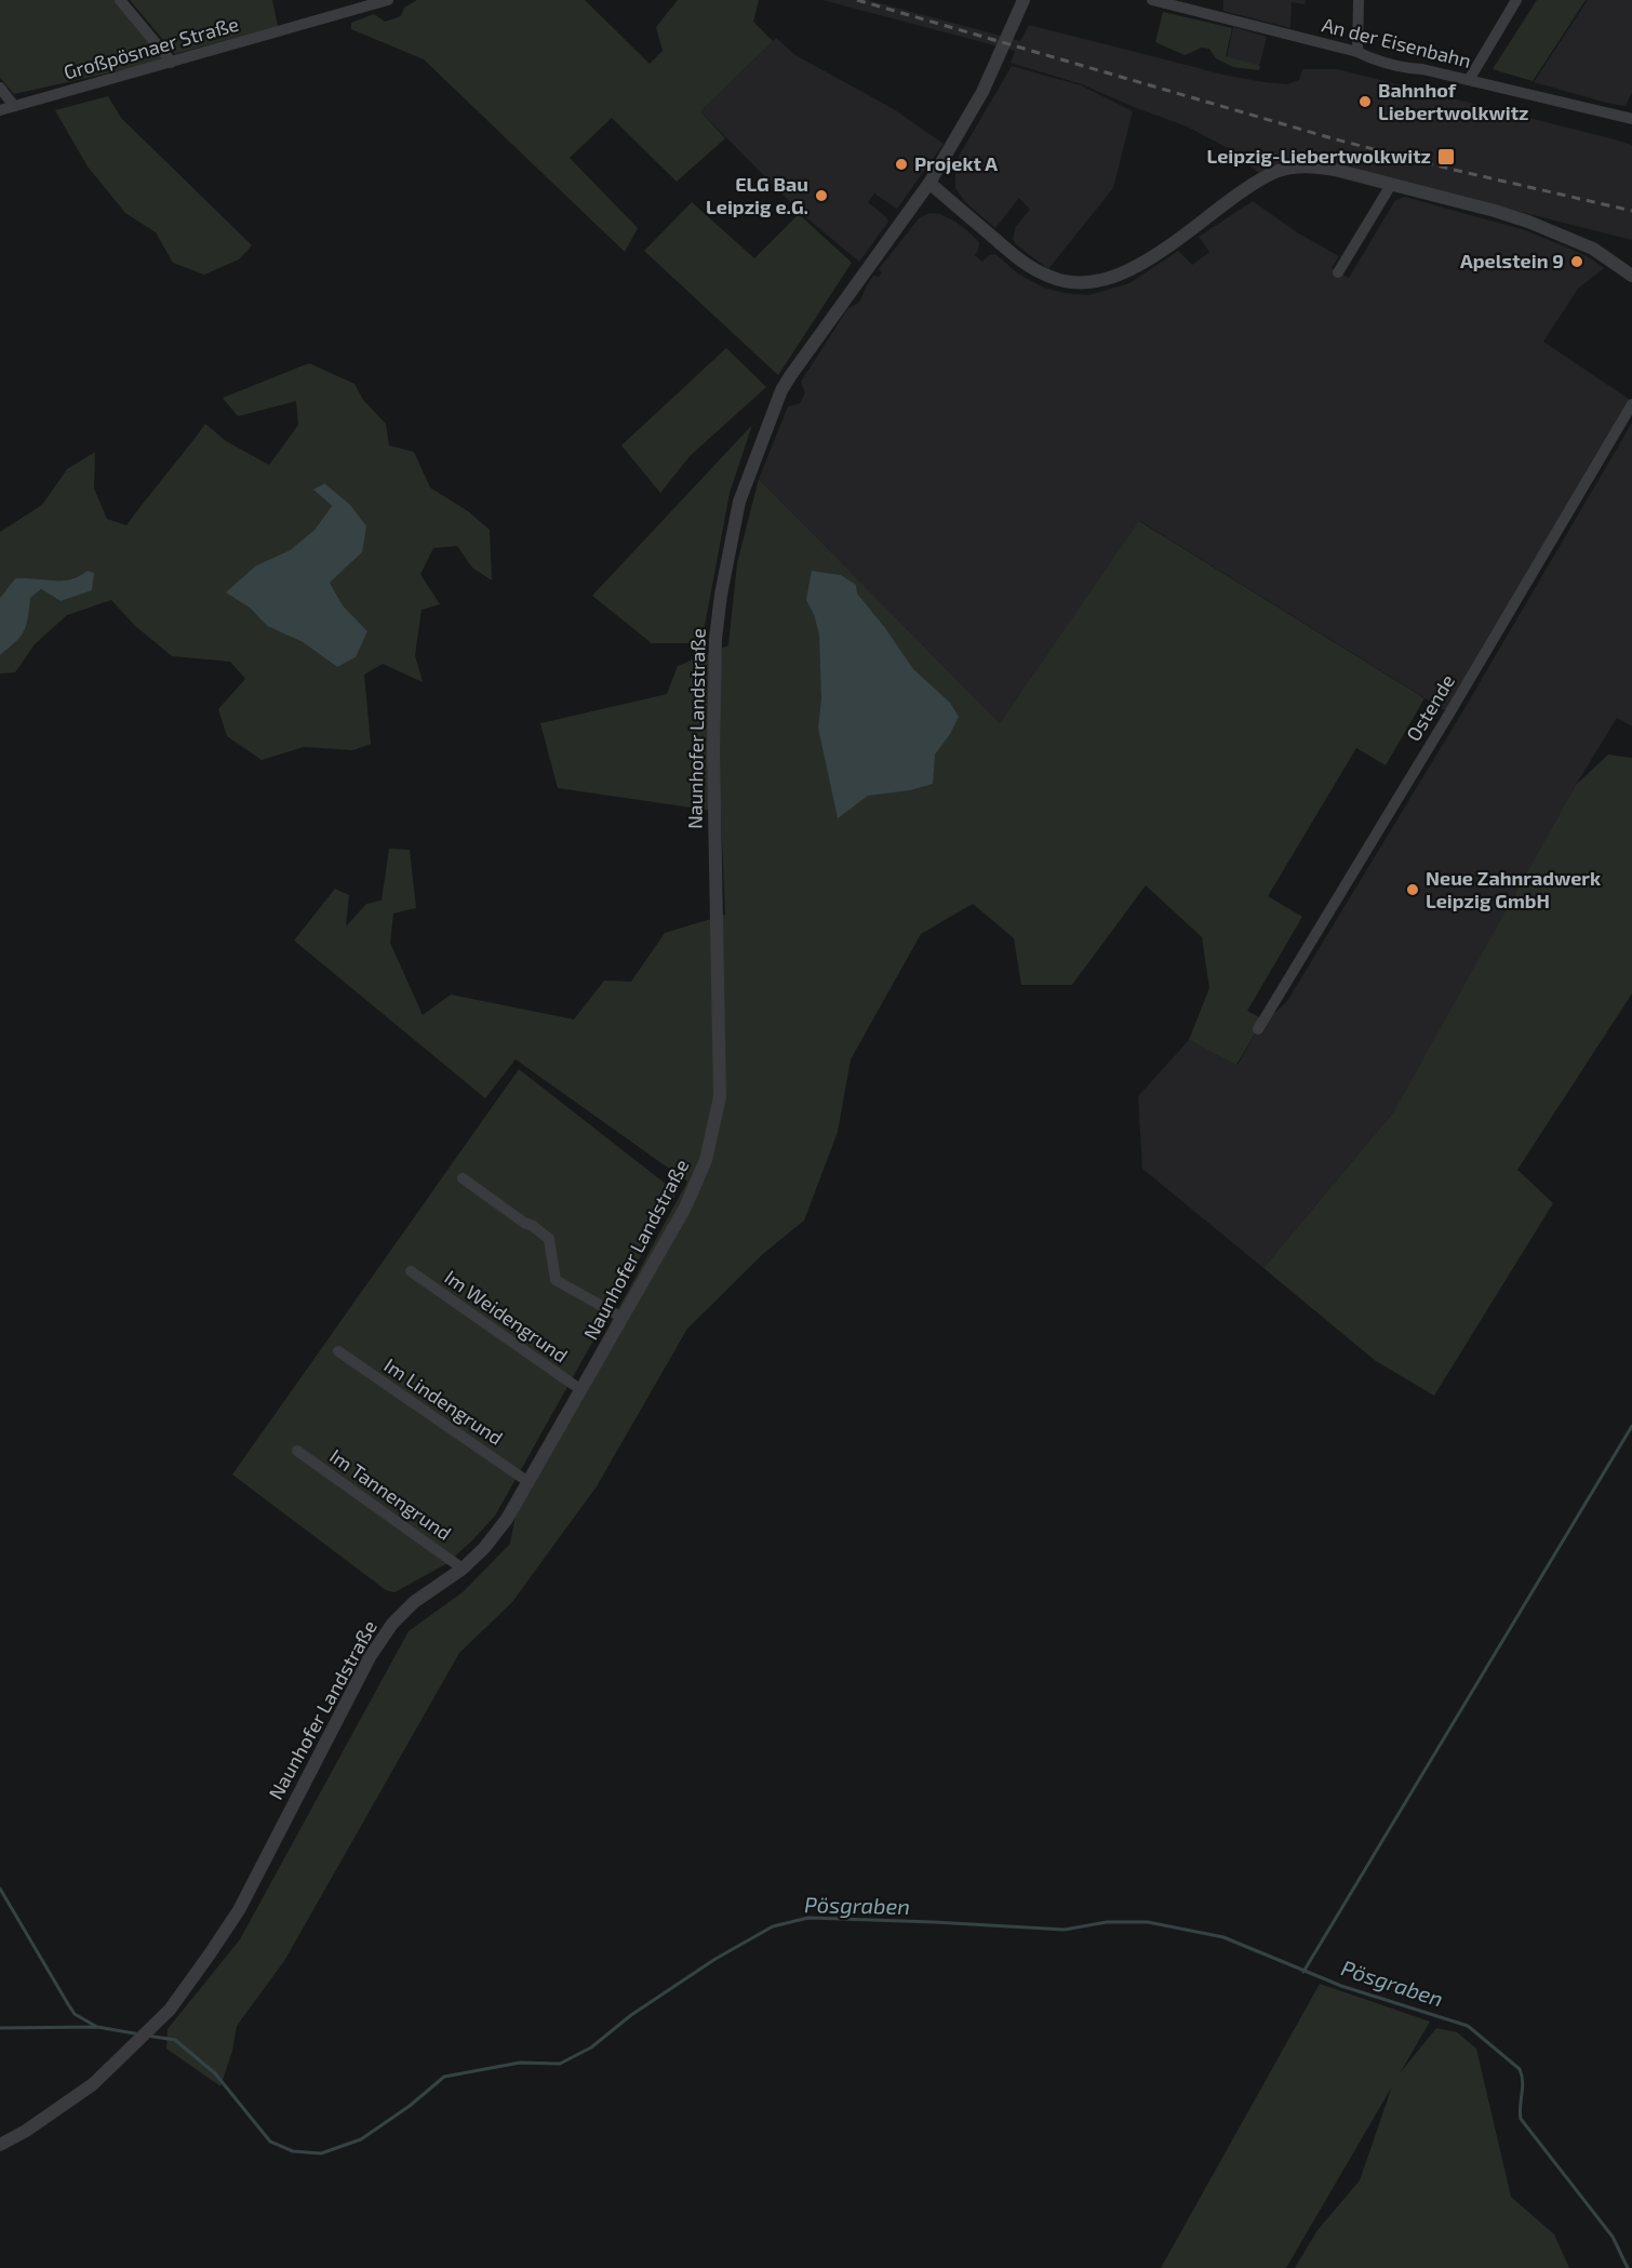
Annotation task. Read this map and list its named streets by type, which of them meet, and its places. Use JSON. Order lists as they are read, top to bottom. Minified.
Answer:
{"streets":{"street":["An der Eisenbahn","Großpösnaer Straße","Ostende","Naunhofer Landstraße","Im Weidengrund","Im Lindengrund","Im Tannengrund"]},"crossings":[["Naunhofer Landstraße","Im Weidengrund"],["Naunhofer Landstraße","Im Lindengrund"],["Naunhofer Landstraße","Im Tannengrund"]],"water":["Pösgraben"],"places":{"other":["Bahnhof Liebertwolkwitz","Projekt A","ELG Bau Leipzig e.G.","Apelstein 9","Neue Zahnradwerk Leipzig GmbH"],"transit":["Leipzig-Liebertwolkwitz"]}}
